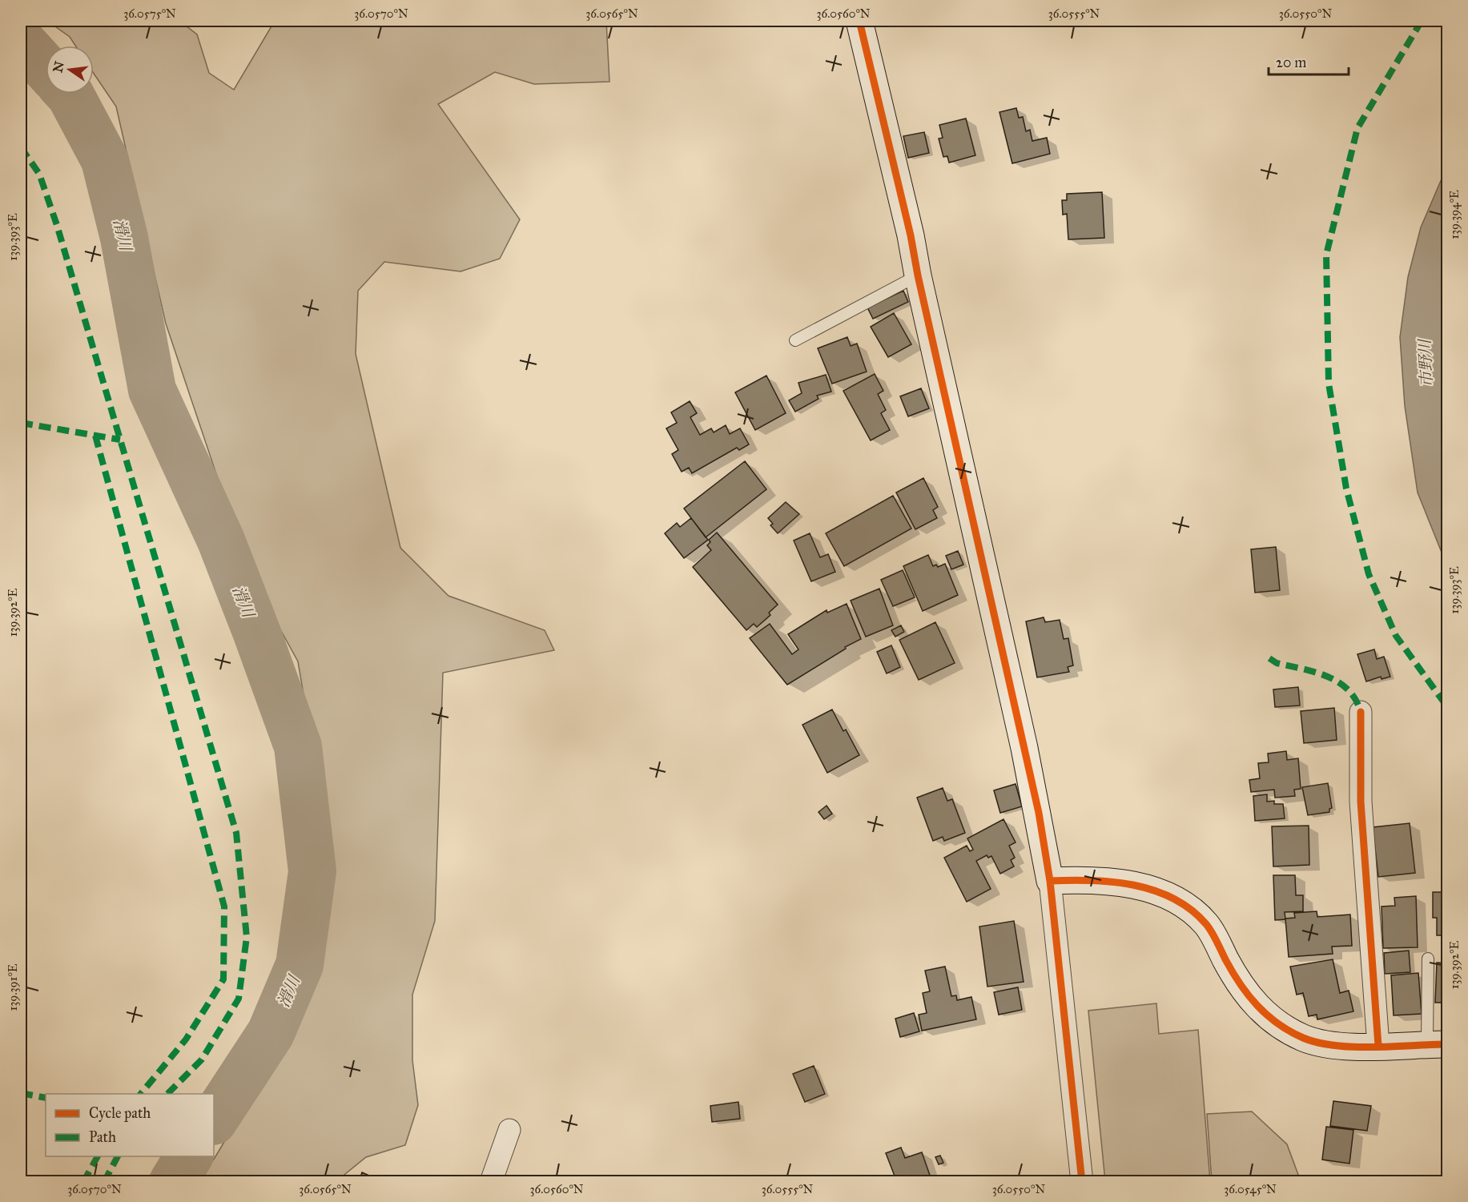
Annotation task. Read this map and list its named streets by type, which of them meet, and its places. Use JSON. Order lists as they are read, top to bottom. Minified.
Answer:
{"water":["滑川","市野川"],"legend":["Cycle path","Path"],"scale_bar":"20 m","north":"left","coordinates":["36.0575°N","36.0570°N","36.0565°N","36.0560°N","36.0555°N","36.0550°N","139.394°E","139.393°E","139.392°E","139.391°E","36.0545°N"]}
